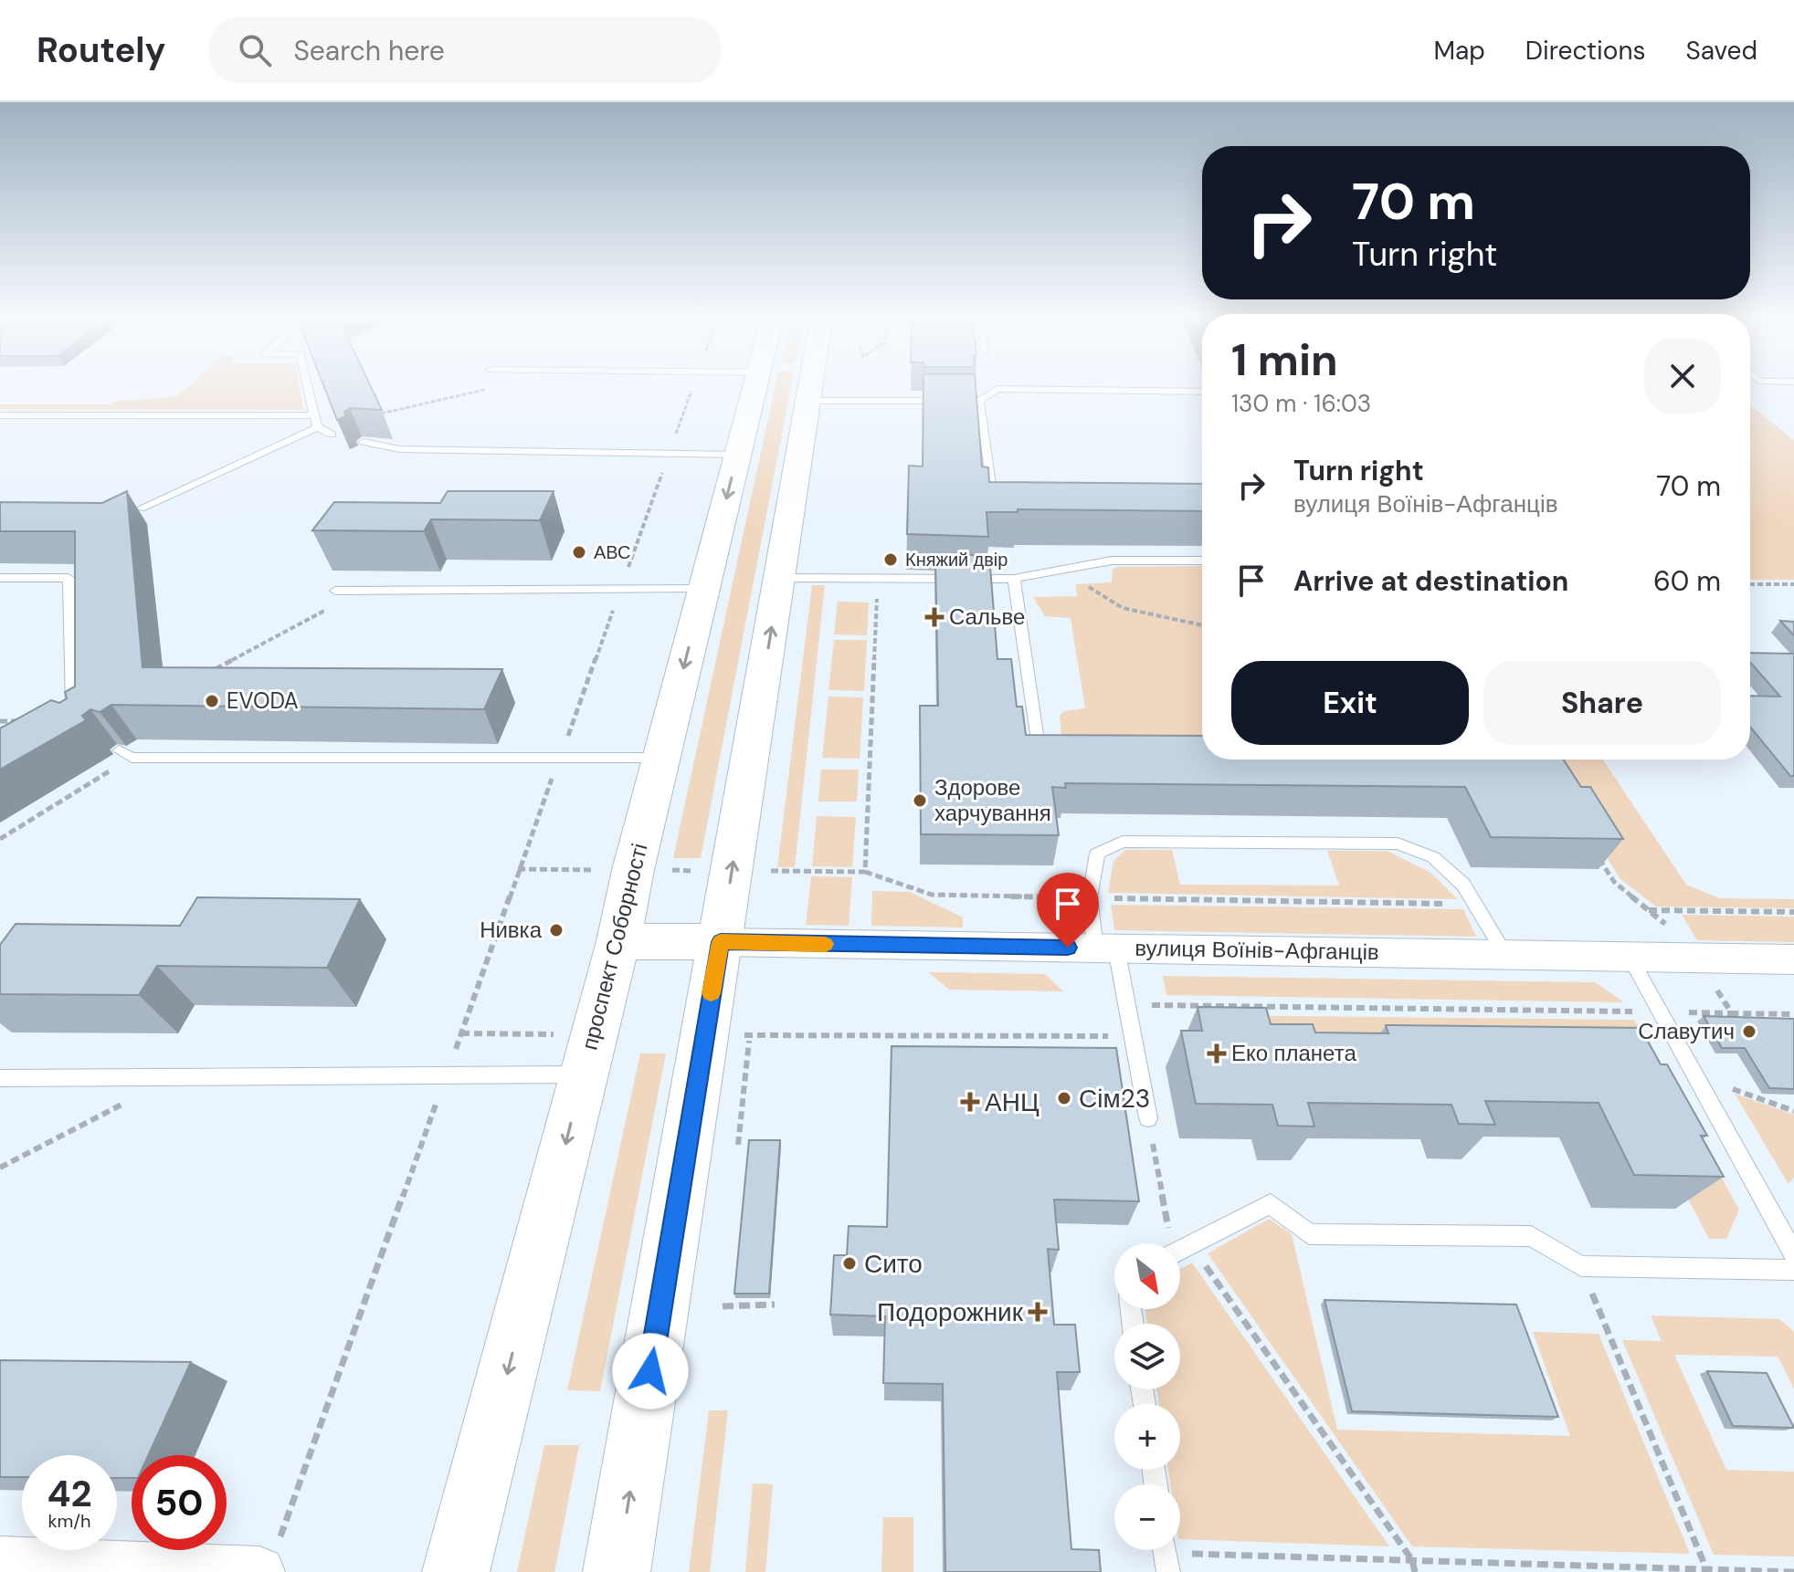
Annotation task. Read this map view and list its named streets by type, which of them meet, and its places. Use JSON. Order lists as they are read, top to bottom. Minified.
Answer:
{"streets":{"main road":["проспект Соборності"],"street":["вулиця Воїнів-Афганців"]},"places":{"other":["АВС","Княжий двір","EVODA","Здорове харчування","Нивка","Славутич","Сім23","Сито"],"health":["Сальве","Еко планета","АНЦ","Подорожник"]},"north":"bottom right","page":{"header":"Routely","search":"Search here","nav":["Map","Directions","Saved"],"turn":["70 m","Turn right"],"heading":["1 min","130 m · 16:03"],"list":[{"name":"Turn right","note":"вулиця Воїнів-Афганців","value":"70 m"},{"name":"Arrive at destination","value":"60 m"}],"buttons":["Exit","Share"],"map_buttons":["+","−"],"speed":"42 km/h","limit":"50"}}
